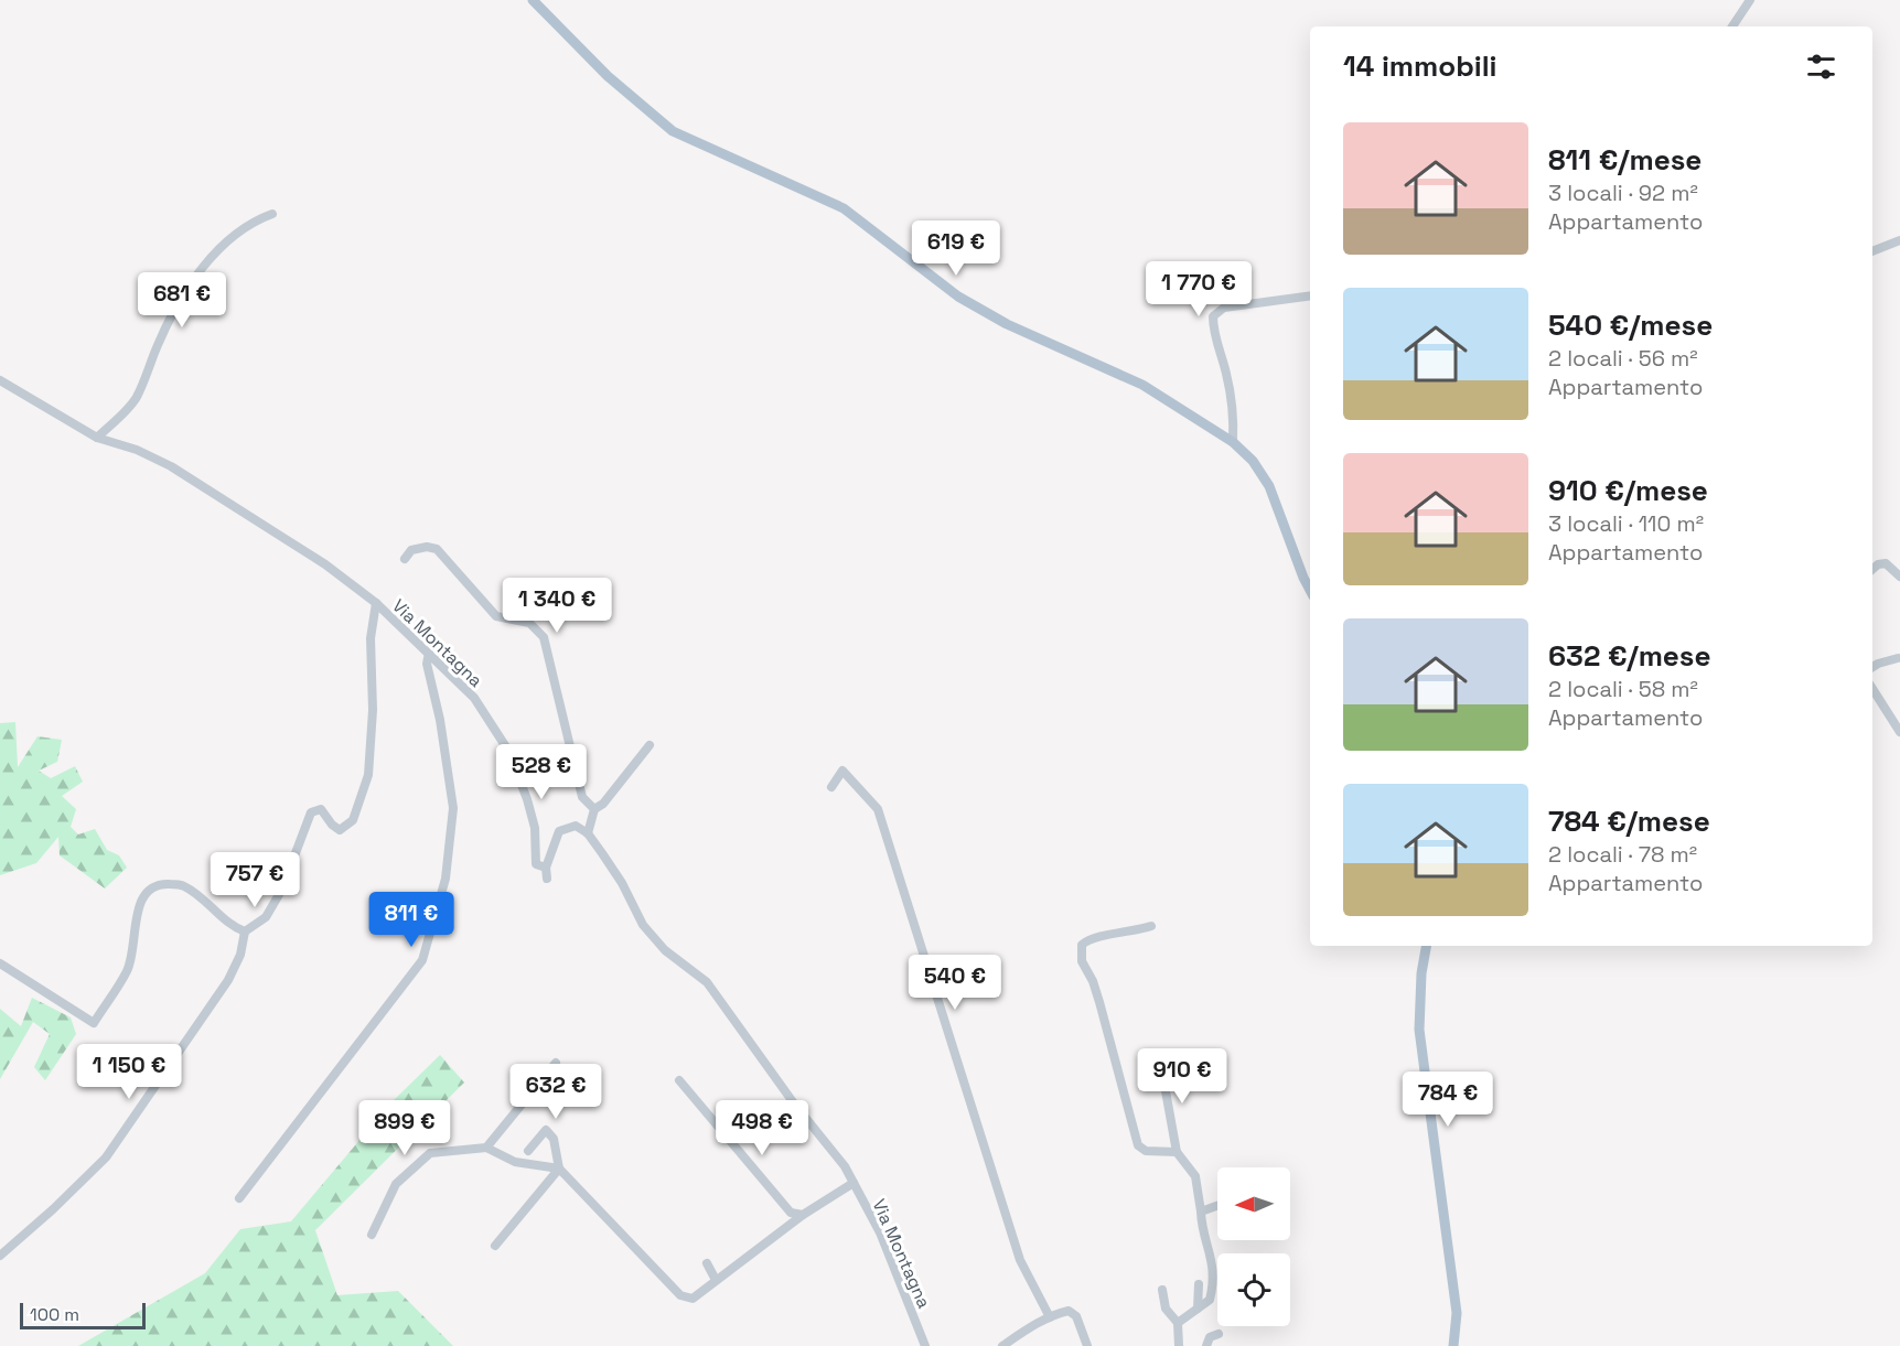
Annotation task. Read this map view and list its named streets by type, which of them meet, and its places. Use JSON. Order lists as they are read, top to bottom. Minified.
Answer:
{"streets":{"street":["Via Montagna"]},"scale_bar":"100 m","north":"left","page":{"heading":"14 immobili","list":[{"name":"811 €/mese","note":"3 locali · 92 m² · Appartamento"},{"name":"540 €/mese","note":"2 locali · 56 m² · Appartamento"},{"name":"910 €/mese","note":"3 locali · 110 m² · Appartamento"},{"name":"632 €/mese","note":"2 locali · 58 m² · Appartamento"},{"name":"784 €/mese","note":"2 locali · 78 m² · Appartamento"}],"price":["619 €","1 770 €","681 €","1 340 €","528 €","757 €","811 €","540 €","1 150 €","910 €","632 €","784 €","899 €","498 €"],"scale":"100 m"}}
